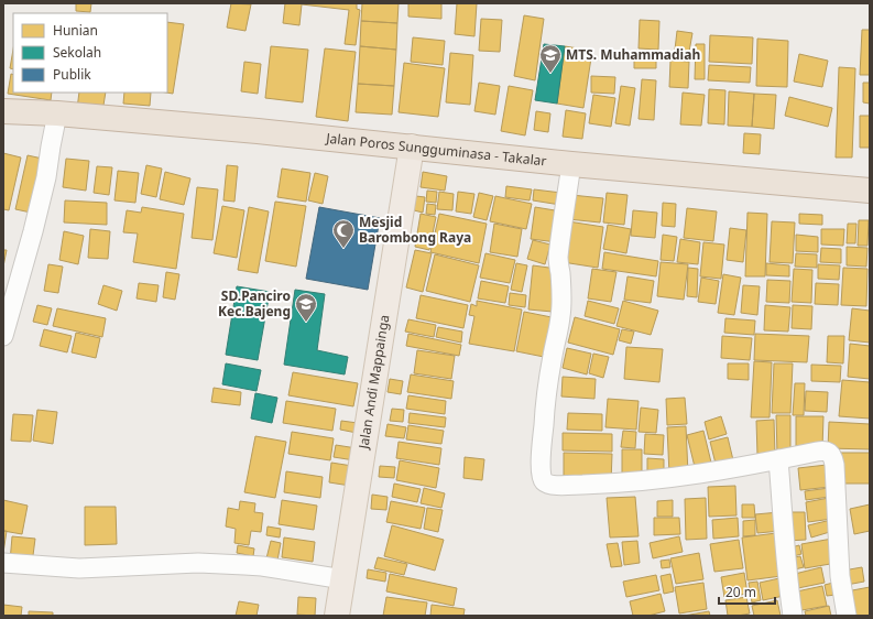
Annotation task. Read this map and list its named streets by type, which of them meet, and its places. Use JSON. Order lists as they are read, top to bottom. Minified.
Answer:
{"streets":{"highway":["Jalan Poros Sungguminasa - Takalar"],"main road":["Jalan Andi Mappainga"]},"crossings":[["Jalan Poros Sungguminasa - Takalar","Jalan Andi Mappainga"]],"places":{"school or university":["MTS. Muhammadiah","SD.Panciro Kec.Bajeng"],"mosque":["Mesjid Barombong Raya"]},"legend":["Hunian","Sekolah","Publik"],"scale_bar":"20 m"}
